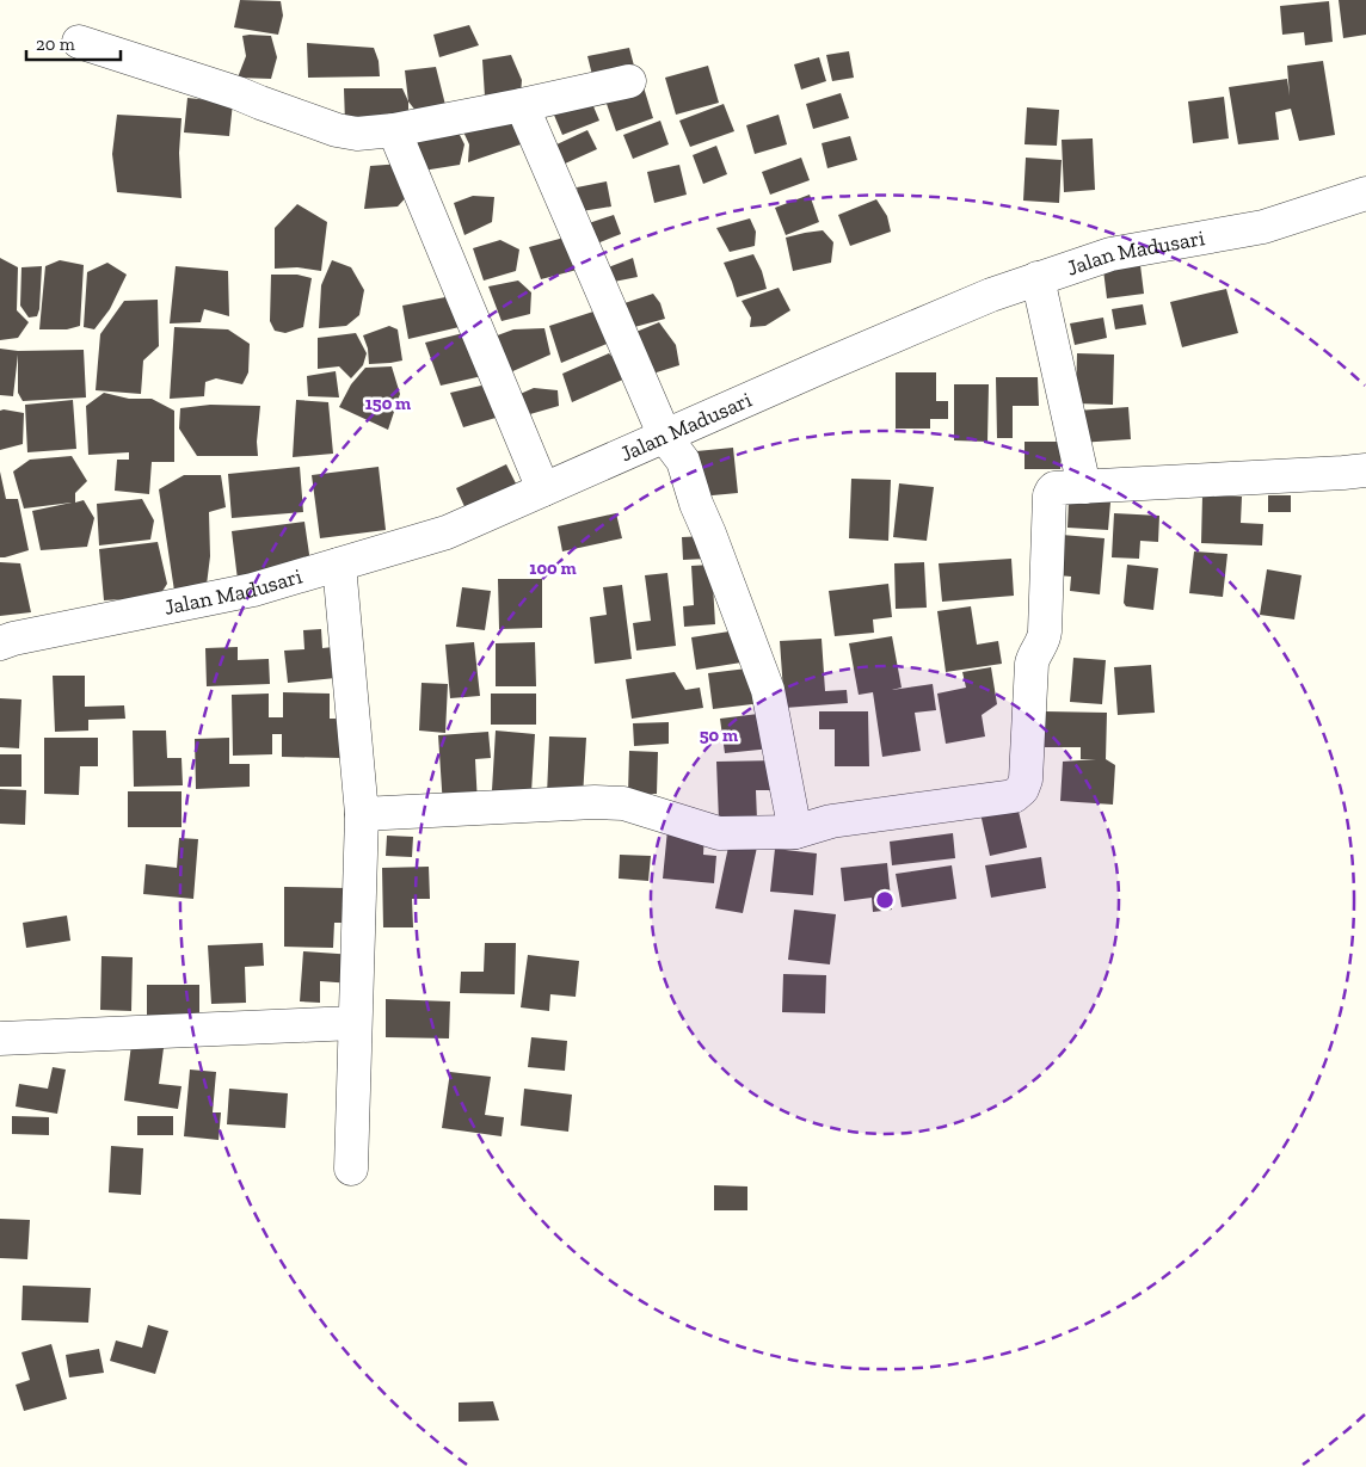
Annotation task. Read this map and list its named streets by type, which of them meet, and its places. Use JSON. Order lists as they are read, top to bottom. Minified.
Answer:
{"streets":{"street":["Jalan Madusari"]},"scale_bar":"20 m","rings":["150 m","100 m","50 m"]}
